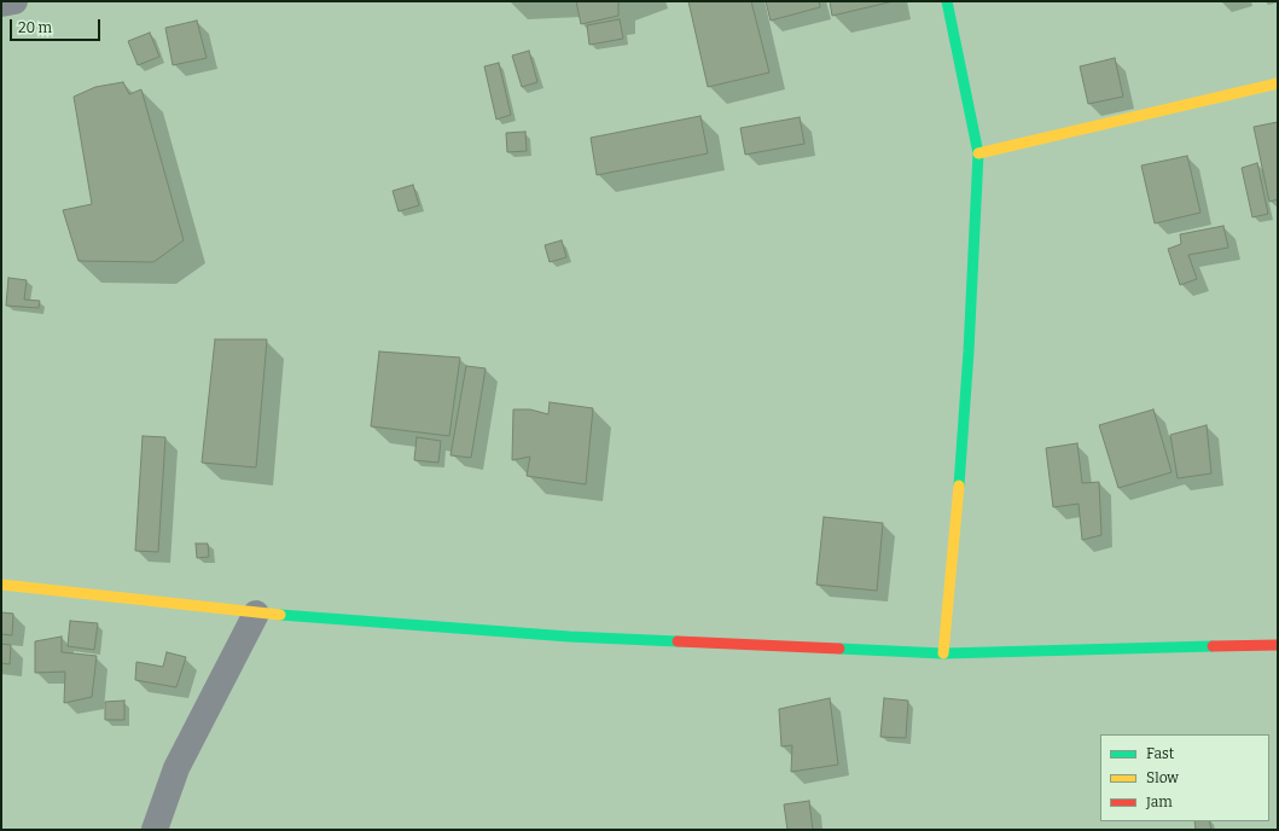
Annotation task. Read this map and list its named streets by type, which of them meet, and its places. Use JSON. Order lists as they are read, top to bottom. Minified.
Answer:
{"legend":["Fast","Slow","Jam"],"scale_bar":"20 m"}
